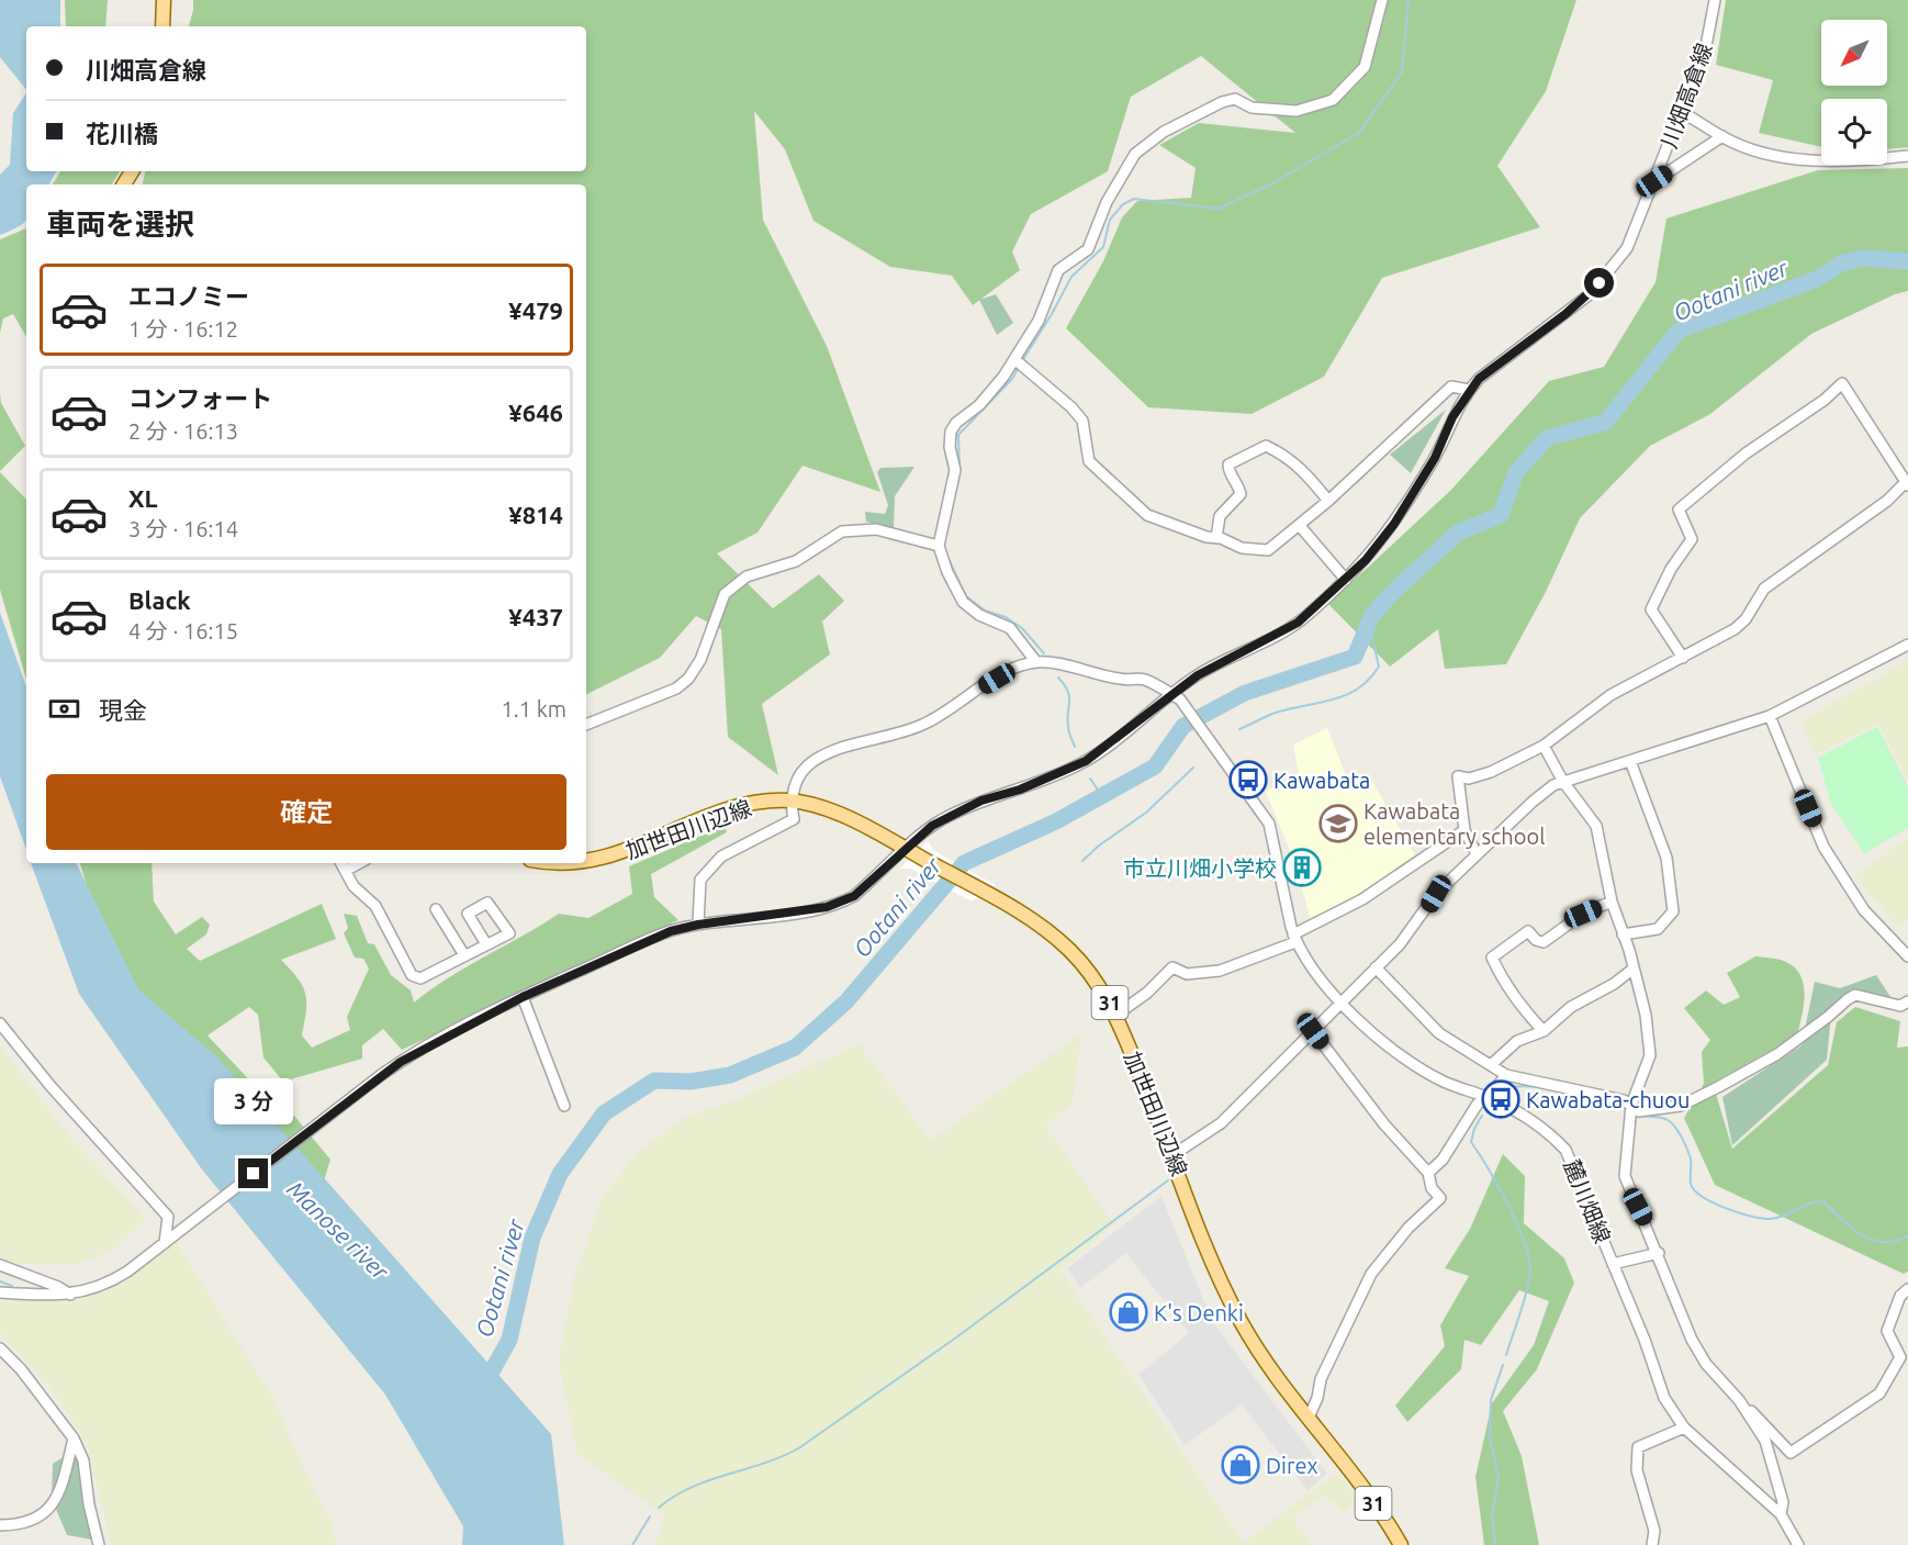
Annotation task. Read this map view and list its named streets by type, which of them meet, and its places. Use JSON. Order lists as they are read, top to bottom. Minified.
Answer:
{"streets":{"main road":["加世田川辺線","31"],"street":["川畑高倉線","麓川畑線"]},"crossings":[["川畑高倉線","加世田川辺線"],["川畑高倉線","麓川畑線"]],"water":["Ootani river","Manose river"],"places":{"bus stop":["Kawabata","Kawabata-chuou"],"school or university":["Kawabata elementary school"],"building":["市立川畑小学校"],"shop":["K's Denki","Direx"]},"north":"bottom left","page":{"banner":["川畑高倉線","花川橋"],"heading":"車両を選択","list":[{"name":"エコノミー","note":"1 分 · 16:12","value":"¥479"},{"name":"コンフォート","note":"2 分 · 16:13","value":"¥646"},{"name":"XL","note":"3 分 · 16:14","value":"¥814"},{"name":"Black","note":"4 分 · 16:15","value":"¥437"}],"pay":["現金","1.1 km"],"buttons":"確定","bubble":"3 分"}}
